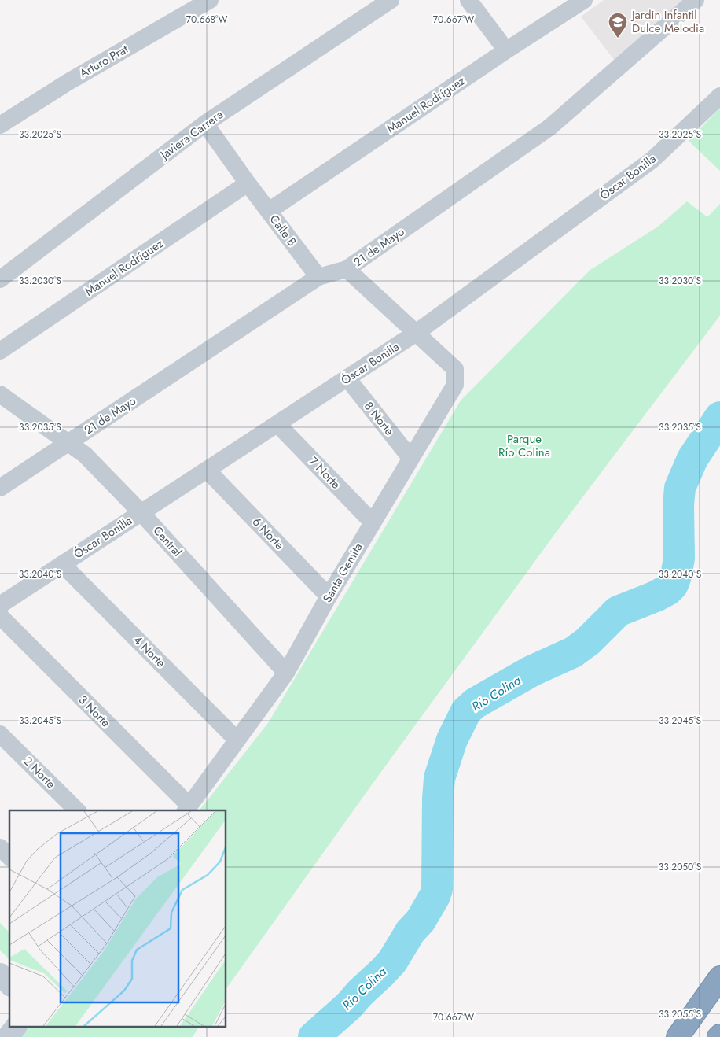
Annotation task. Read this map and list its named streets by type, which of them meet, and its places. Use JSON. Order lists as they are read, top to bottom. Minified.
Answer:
{"streets":{"street":["Arturo Prat","Manuel Rodríguez","Javiera Carrera","Óscar Bonilla","Calle B","21 de Mayo","8 Norte","7 Norte","6 Norte","Central","Santa Gemita","4 Norte","3 Norte","2 Norte"]},"crossings":[["Manuel Rodríguez","Calle B"],["Javiera Carrera","Calle B"],["Óscar Bonilla","8 Norte"],["Óscar Bonilla","7 Norte"],["Óscar Bonilla","6 Norte"],["Óscar Bonilla","Central"],["Óscar Bonilla","Santa Gemita"],["Óscar Bonilla","4 Norte"],["Calle B","21 de Mayo"],["21 de Mayo","Central"],["21 de Mayo","Santa Gemita"],["8 Norte","Santa Gemita"],["7 Norte","Santa Gemita"],["6 Norte","Santa Gemita"],["Central","Santa Gemita"],["Santa Gemita","4 Norte"],["Santa Gemita","3 Norte"]],"water":["Río Colina"],"parks":["Parque Río Colina"],"places":{"school or university":["Jardin Infantil Dulce Melodia"]},"coordinates":["70.668°W","70.667°W","33.2025°S","33.2030°S","33.2035°S","33.2040°S","33.2045°S","33.2050°S","33.2055°S"]}
